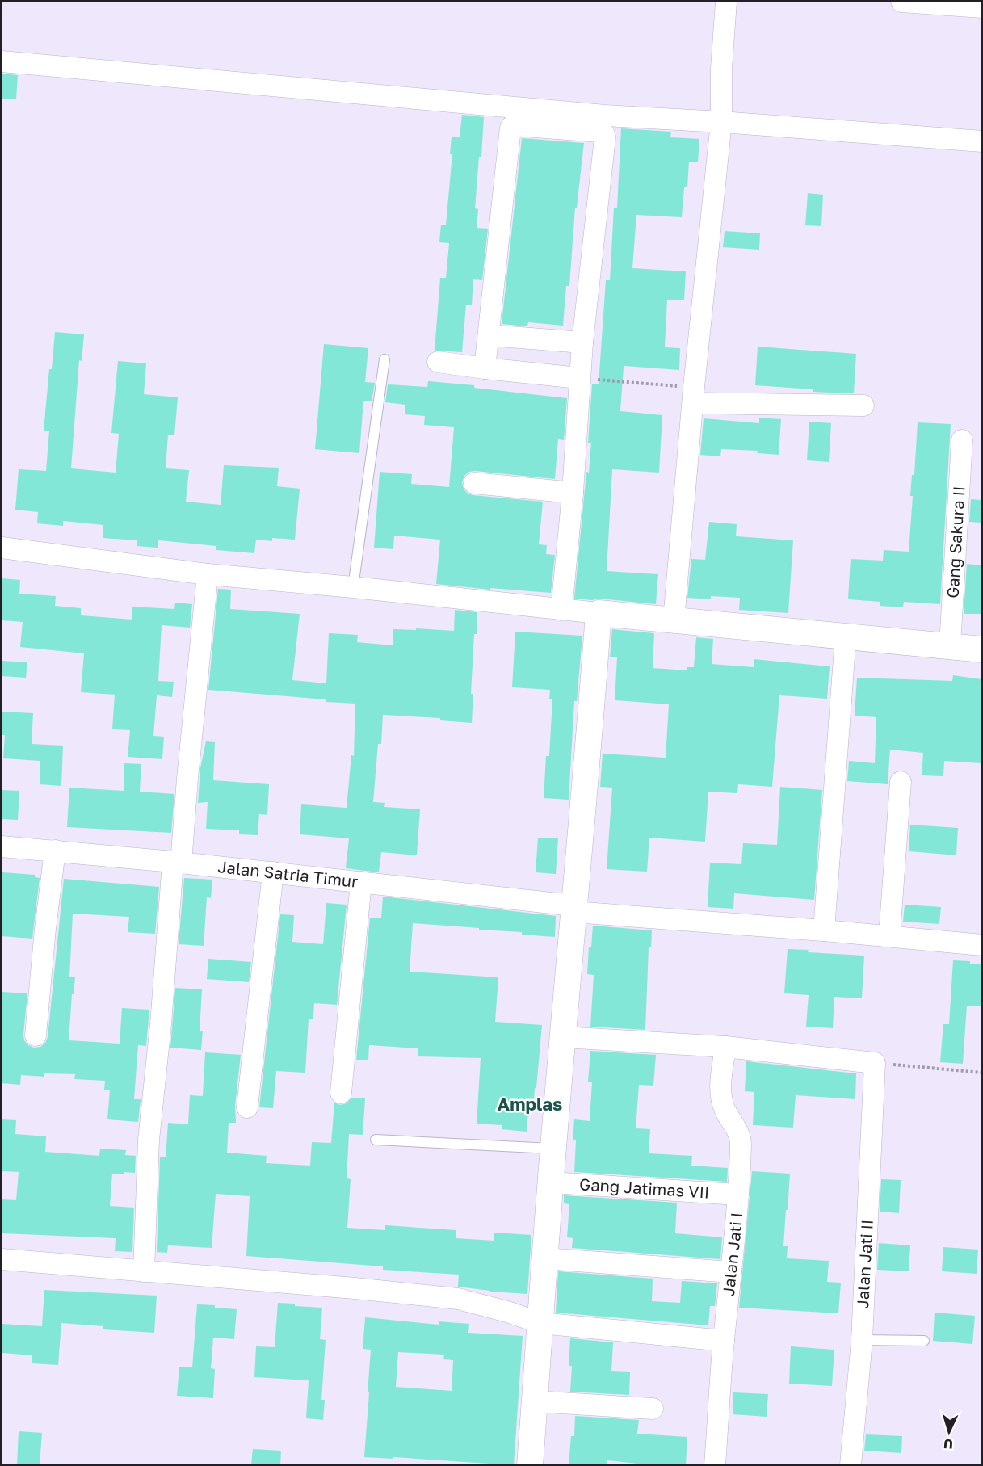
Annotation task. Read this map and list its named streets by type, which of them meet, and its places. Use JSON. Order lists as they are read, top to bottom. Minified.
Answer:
{"streets":{"street":["Gang Sakura II","Jalan Satria Timur","Gang Jatimas VII","Jalan Jati I","Jalan Jati II"]},"crossings":[["Gang Jatimas VII","Jalan Jati I"]],"districts":["Amplas"],"north":"bottom"}
